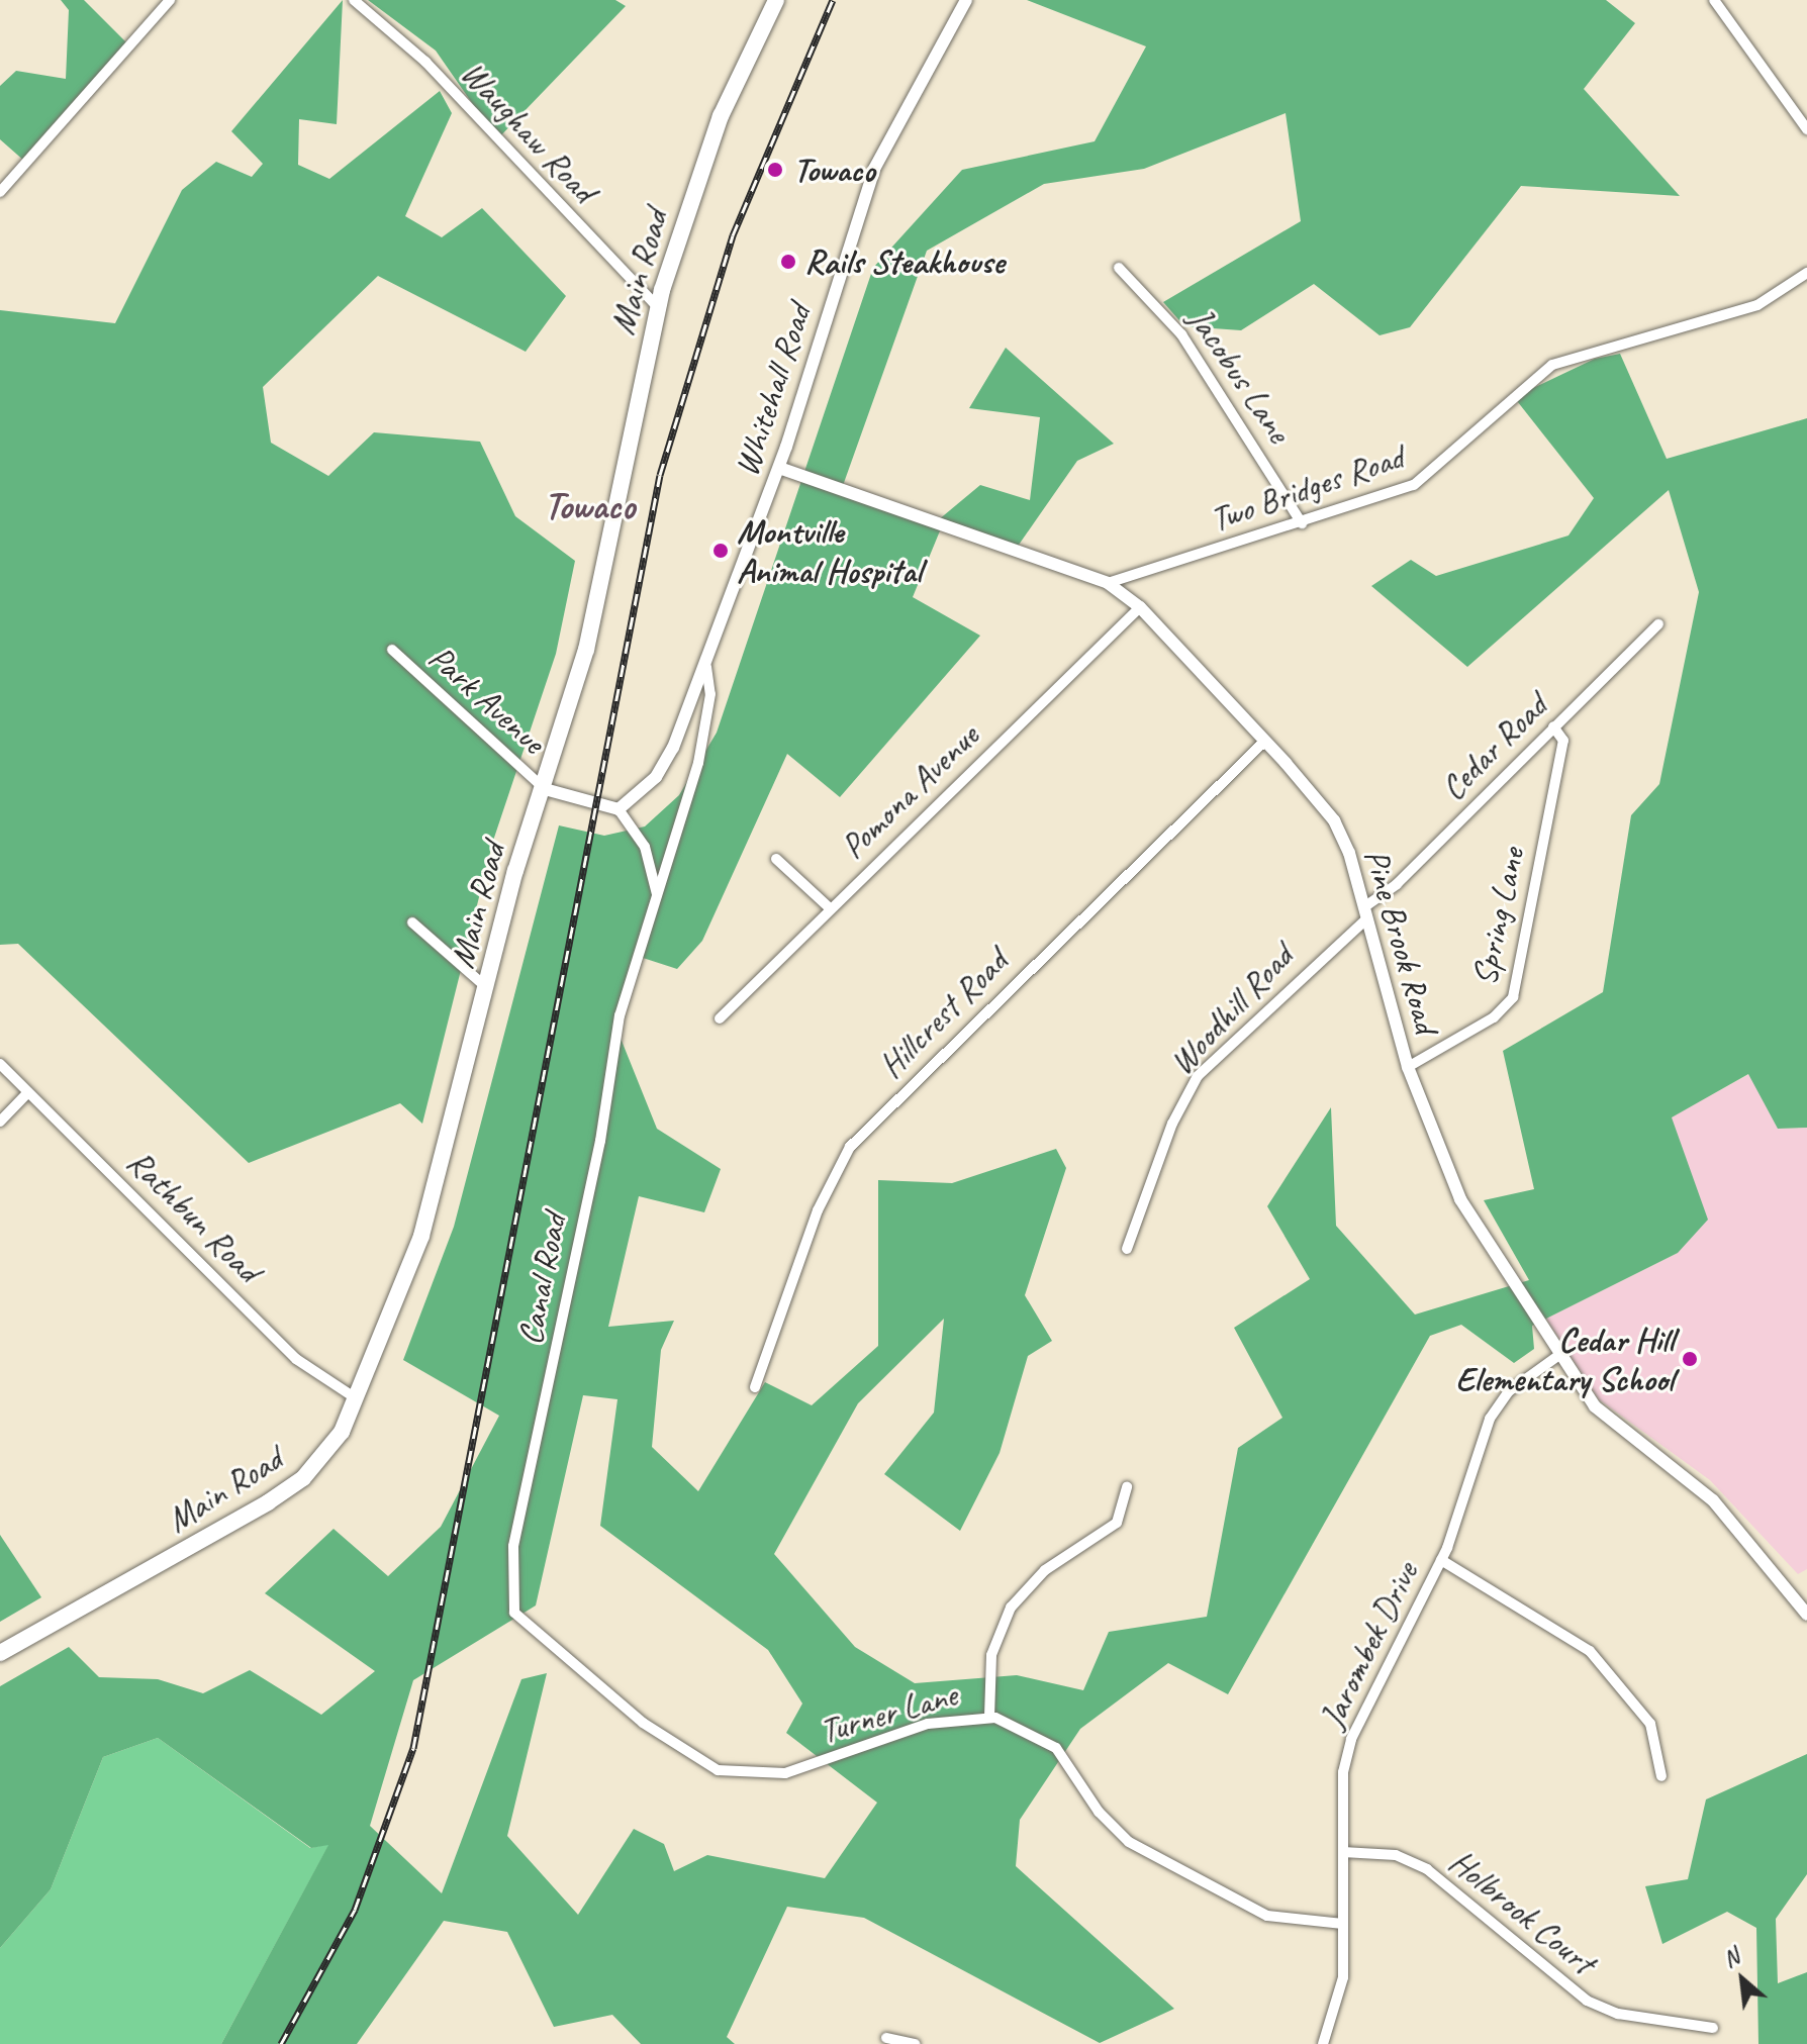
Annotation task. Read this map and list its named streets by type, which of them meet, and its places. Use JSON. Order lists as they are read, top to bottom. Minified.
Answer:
{"streets":{"main road":["Main Road"],"street":["Waughaw Road","Jacobus Lane","Whitehall Road","Two Bridges Road","Park Avenue","Cedar Road","Pomona Avenue","Spring Lane","Pine Brook Road","Woodhill Road","Hillcrest Road","Rathbun Road","Canal Road","Jarombek Drive","Turner Lane","Holbrook Court"]},"crossings":[["Waughaw Road","Main Road"],["Main Road","Park Avenue"],["Main Road","Rathbun Road"],["Jacobus Lane","Two Bridges Road"],["Whitehall Road","Pine Brook Road"],["Whitehall Road","Canal Road"],["Two Bridges Road","Pine Brook Road"],["Cedar Road","Spring Lane"],["Cedar Road","Pine Brook Road"],["Cedar Road","Woodhill Road"],["Pomona Avenue","Pine Brook Road"],["Spring Lane","Pine Brook Road"],["Pine Brook Road","Woodhill Road"],["Pine Brook Road","Hillcrest Road"],["Pine Brook Road","Jarombek Drive"],["Canal Road","Turner Lane"],["Jarombek Drive","Turner Lane"],["Jarombek Drive","Holbrook Court"]],"districts":["Towaco"],"places":["Towaco","Rails Steakhouse","Montville Animal Hospital","Cedar Hill Elementary School"],"north":"top left"}
